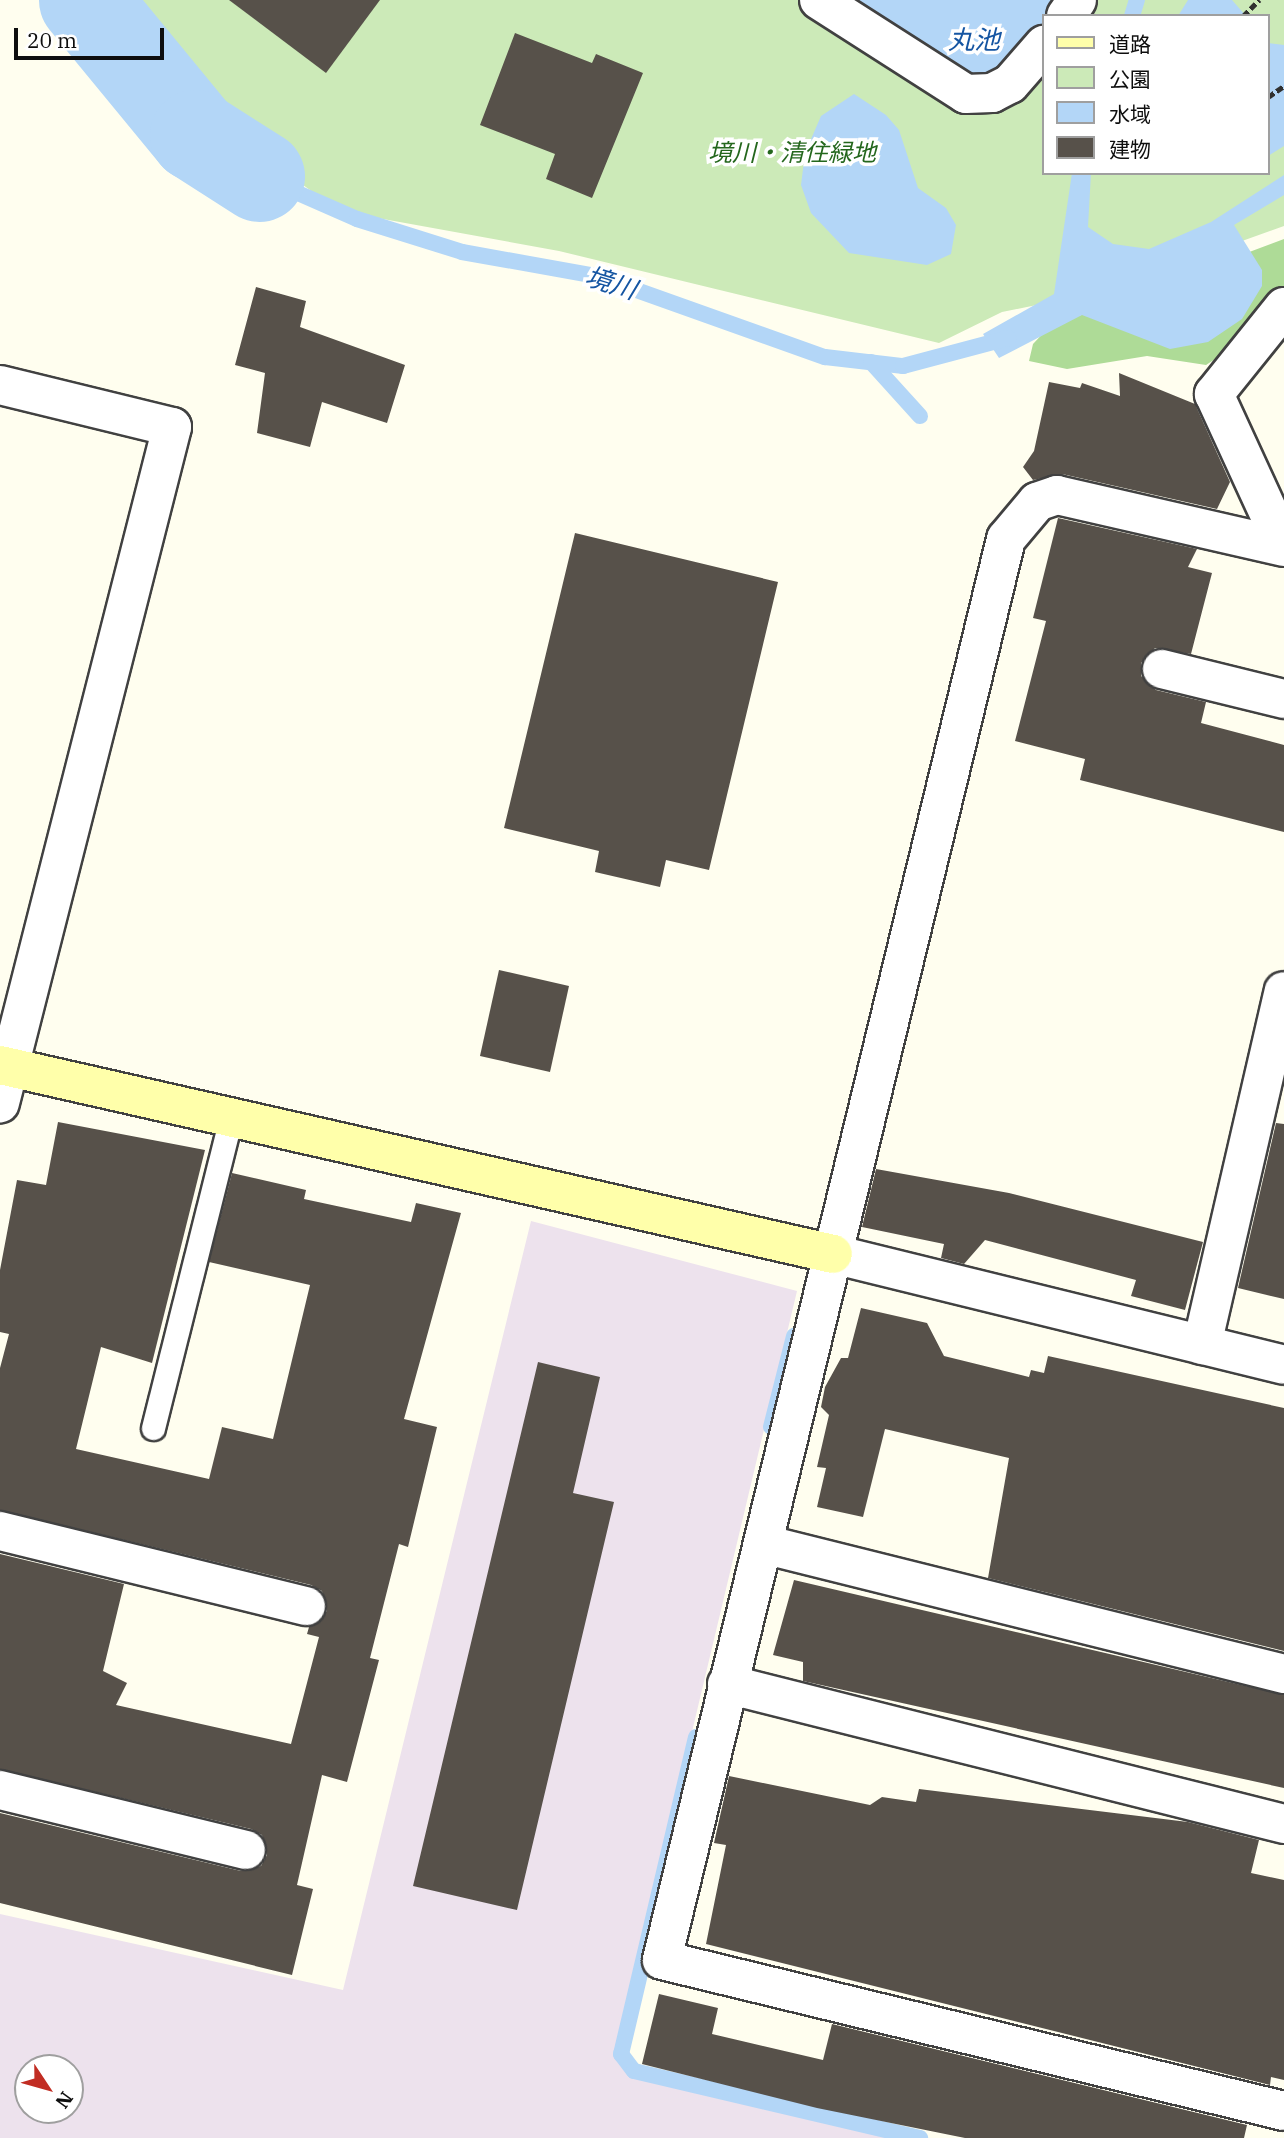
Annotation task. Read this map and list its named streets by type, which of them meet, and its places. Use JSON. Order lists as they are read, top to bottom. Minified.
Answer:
{"water":["丸池","境川"],"parks":["境川・清住緑地"],"legend":["道路","公園","水域","建物"],"scale_bar":"20 m","north":"bottom right"}
